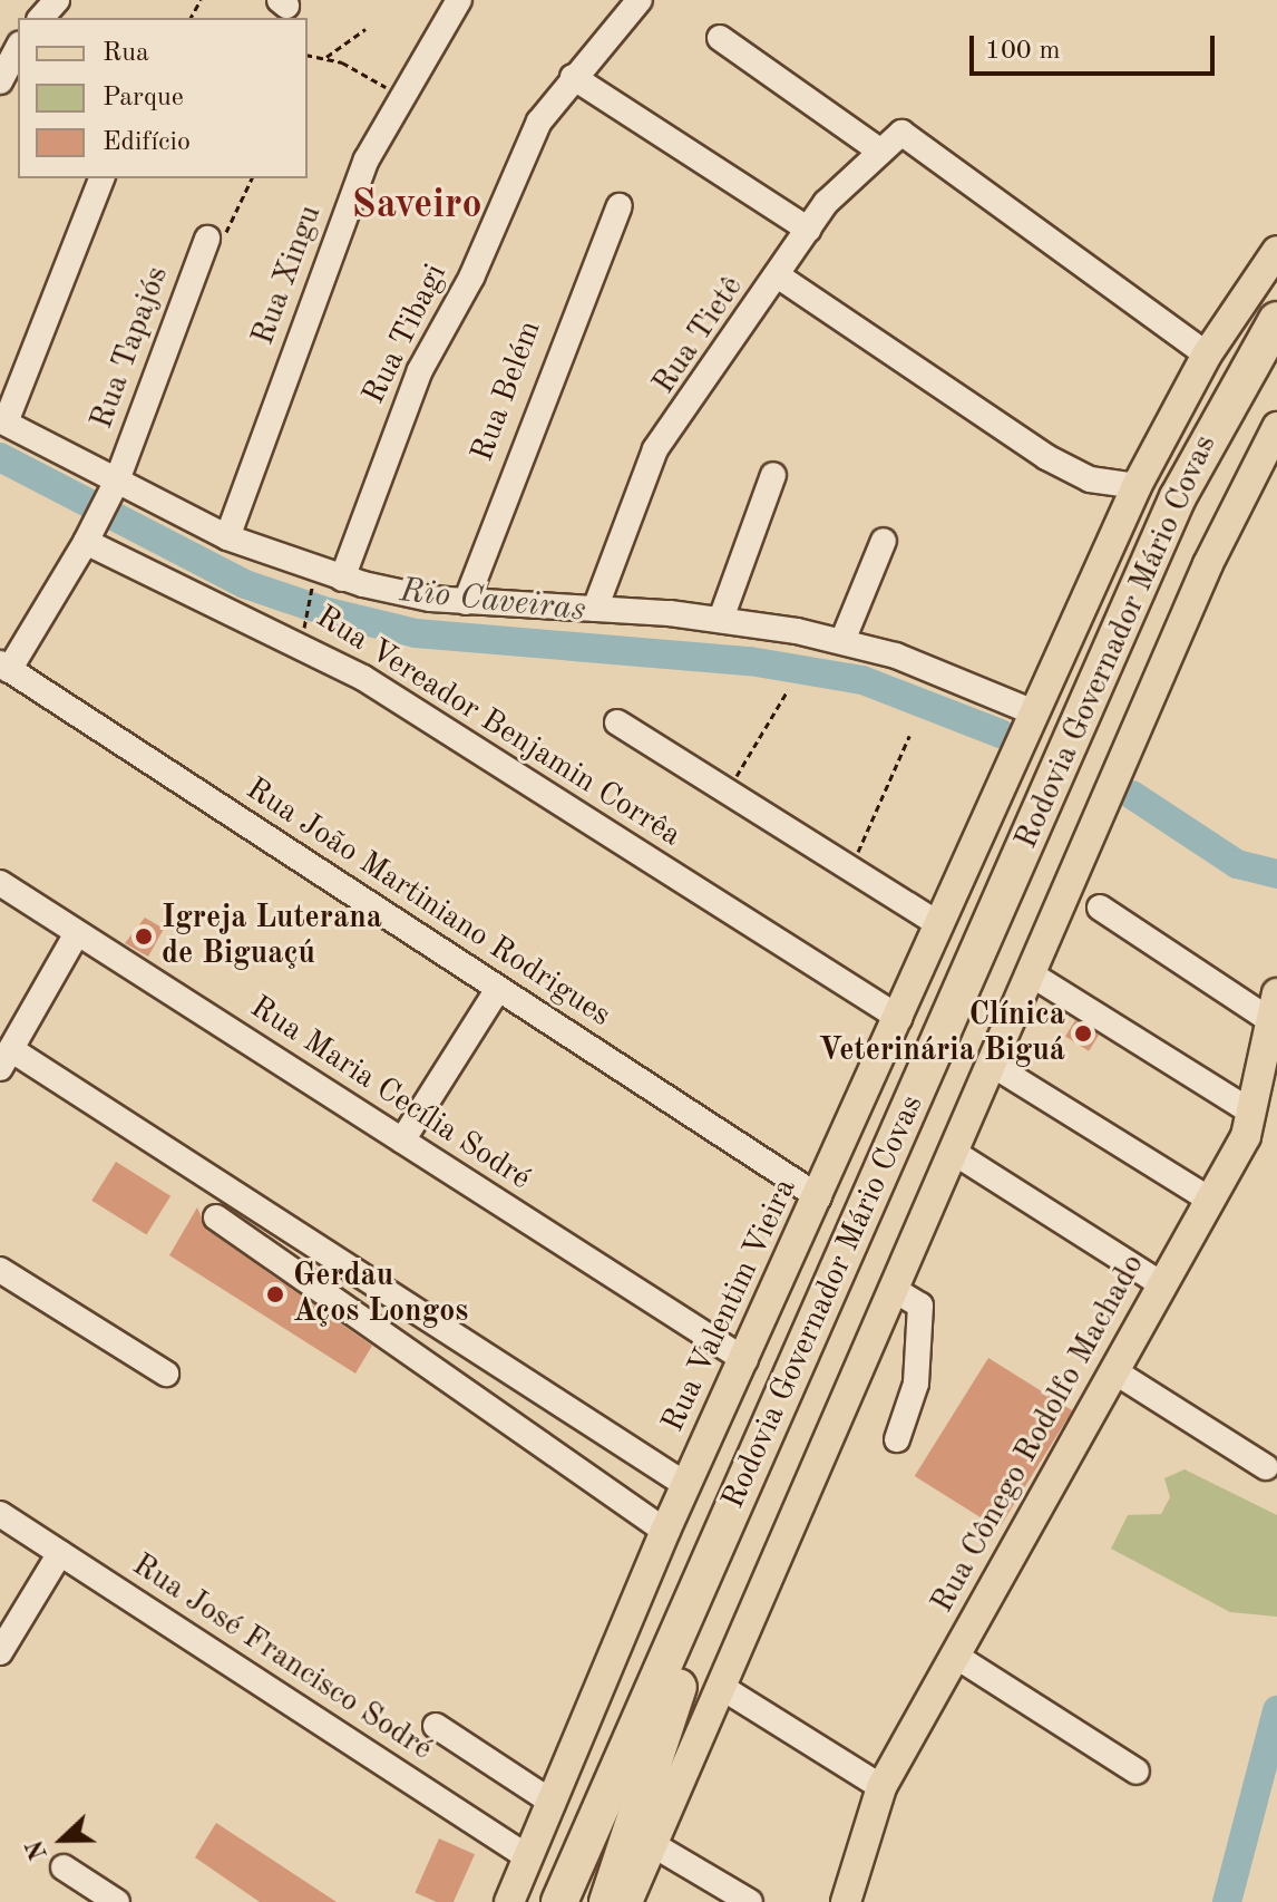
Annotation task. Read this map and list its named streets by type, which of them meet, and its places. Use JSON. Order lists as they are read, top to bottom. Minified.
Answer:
{"streets":{"highway":["Rodovia Governador Mário Covas"],"main road":["Rua Valentim Vieira","Rua Cônego Rodolfo Machado"],"street":["Rua Xingu","Rua Tibagi","Rua Tietê","Rua Tapajós","Rua Belém","Rua Vereador Benjamin Corrêa","Rua João Martiniano Rodrigues","Rua Maria Cecília Sodré","Rua José Francisco Sodré"]},"crossings":[["Rua Tietê","Rua Valentim Vieira"],["Rua Tapajós","Rua Vereador Benjamin Corrêa"],["Rua Vereador Benjamin Corrêa","Rua Valentim Vieira"],["Rua João Martiniano Rodrigues","Rua Valentim Vieira"],["Rua Maria Cecília Sodré","Rua Valentim Vieira"],["Rua Valentim Vieira","Rua José Francisco Sodré"]],"districts":["Saveiro"],"water":["Rio Caveiras"],"places":["Igreja Luterana de Biguaçú","Clínica Veterinária Biguá","Gerdau Aços Longos"],"legend":["Rua","Parque","Edifício"],"scale_bar":"100 m","north":"left"}
